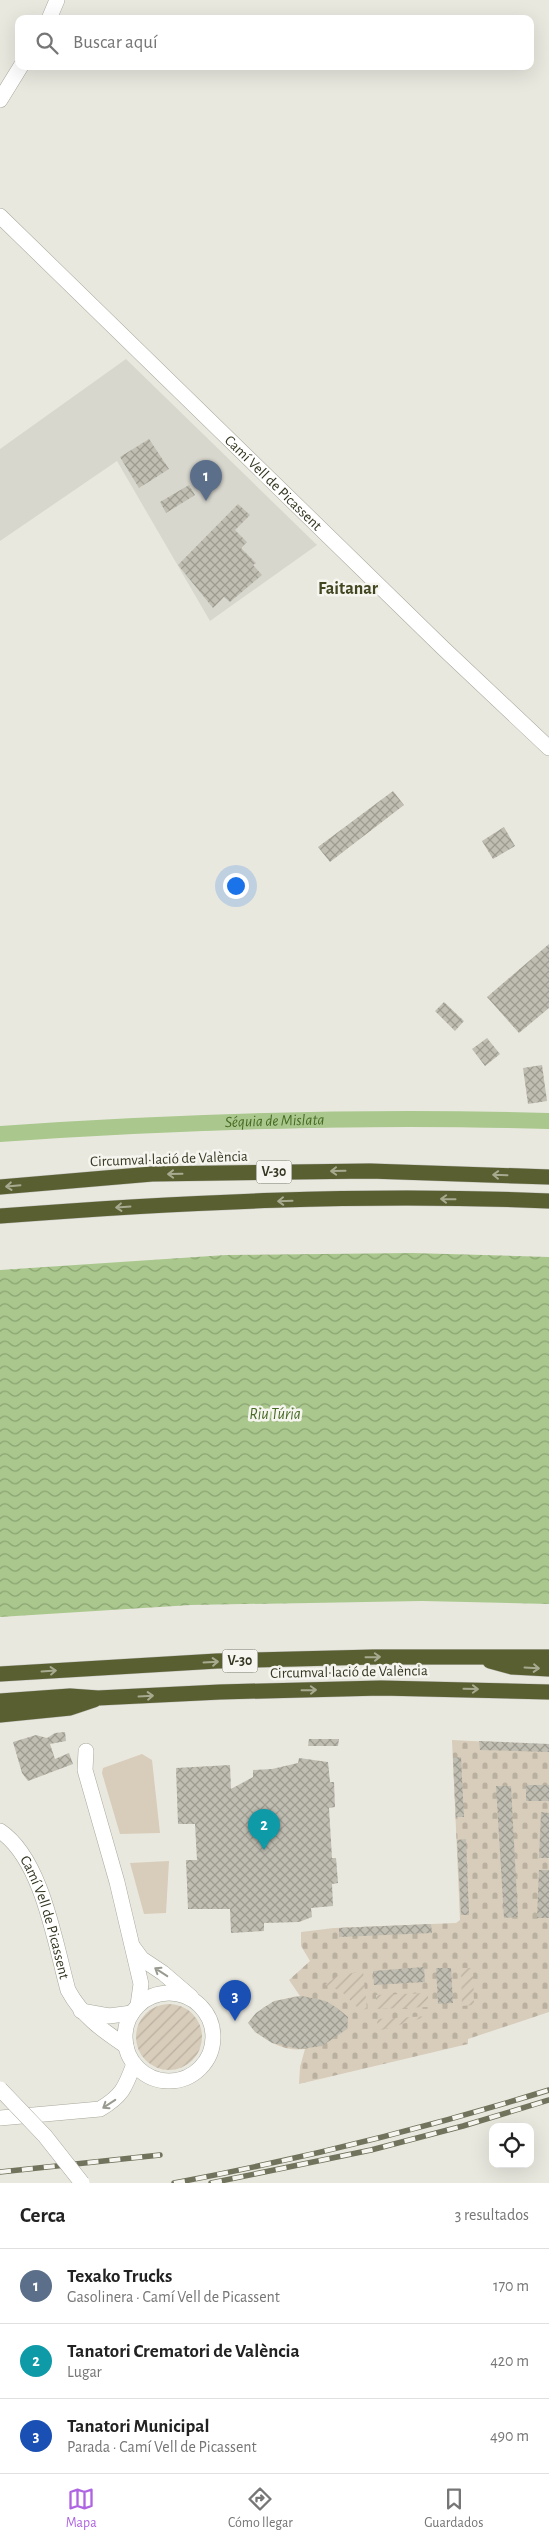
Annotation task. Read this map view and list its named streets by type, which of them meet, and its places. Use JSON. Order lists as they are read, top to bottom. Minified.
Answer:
{"streets":{"highway":["Circumval·lació de València","V-30"],"street":["Camí Vell de Picassent"]},"districts":["Faitanar"],"water":["Séquia de Mislata","Riu Túria"],"page":{"search":"Buscar aquí","pins":["1","2","3"],"heading":["Cerca","3 resultados"],"list":[{"mark":"1","name":"Texako Trucks","note":"Gasolinera · Camí Vell de Picassent","value":"170 m"},{"mark":"2","name":"Tanatori Crematori de València","note":"Lugar","value":"420 m"},{"mark":"3","name":"Tanatori Municipal","note":"Parada · Camí Vell de Picassent","value":"490 m"}],"nav":["Mapa","Cómo llegar","Guardados"]}}
